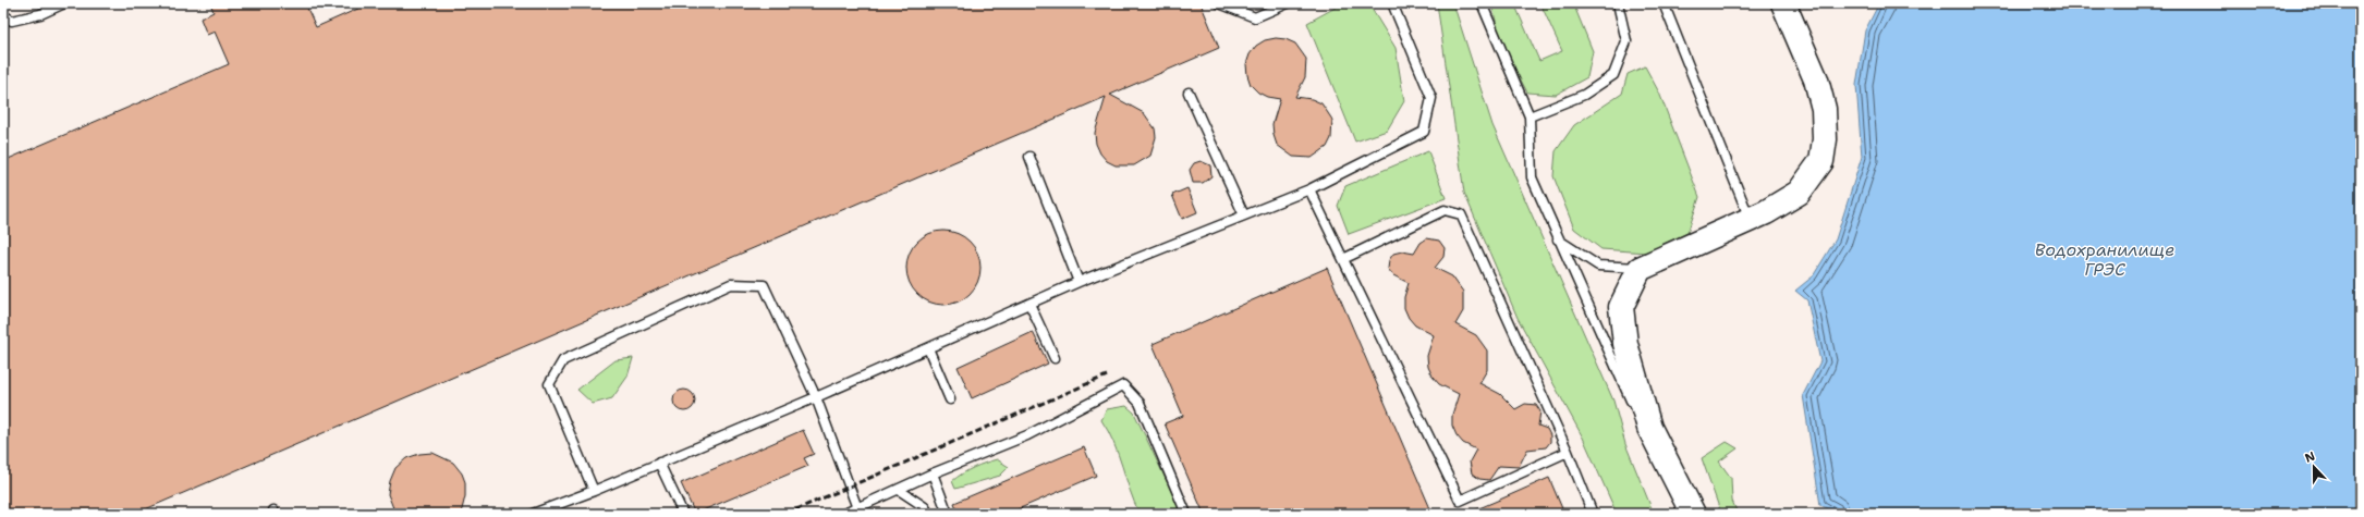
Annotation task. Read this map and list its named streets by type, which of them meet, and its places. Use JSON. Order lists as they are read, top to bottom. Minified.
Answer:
{"water":["Водохранилище ГРЭС"],"north":"top"}
